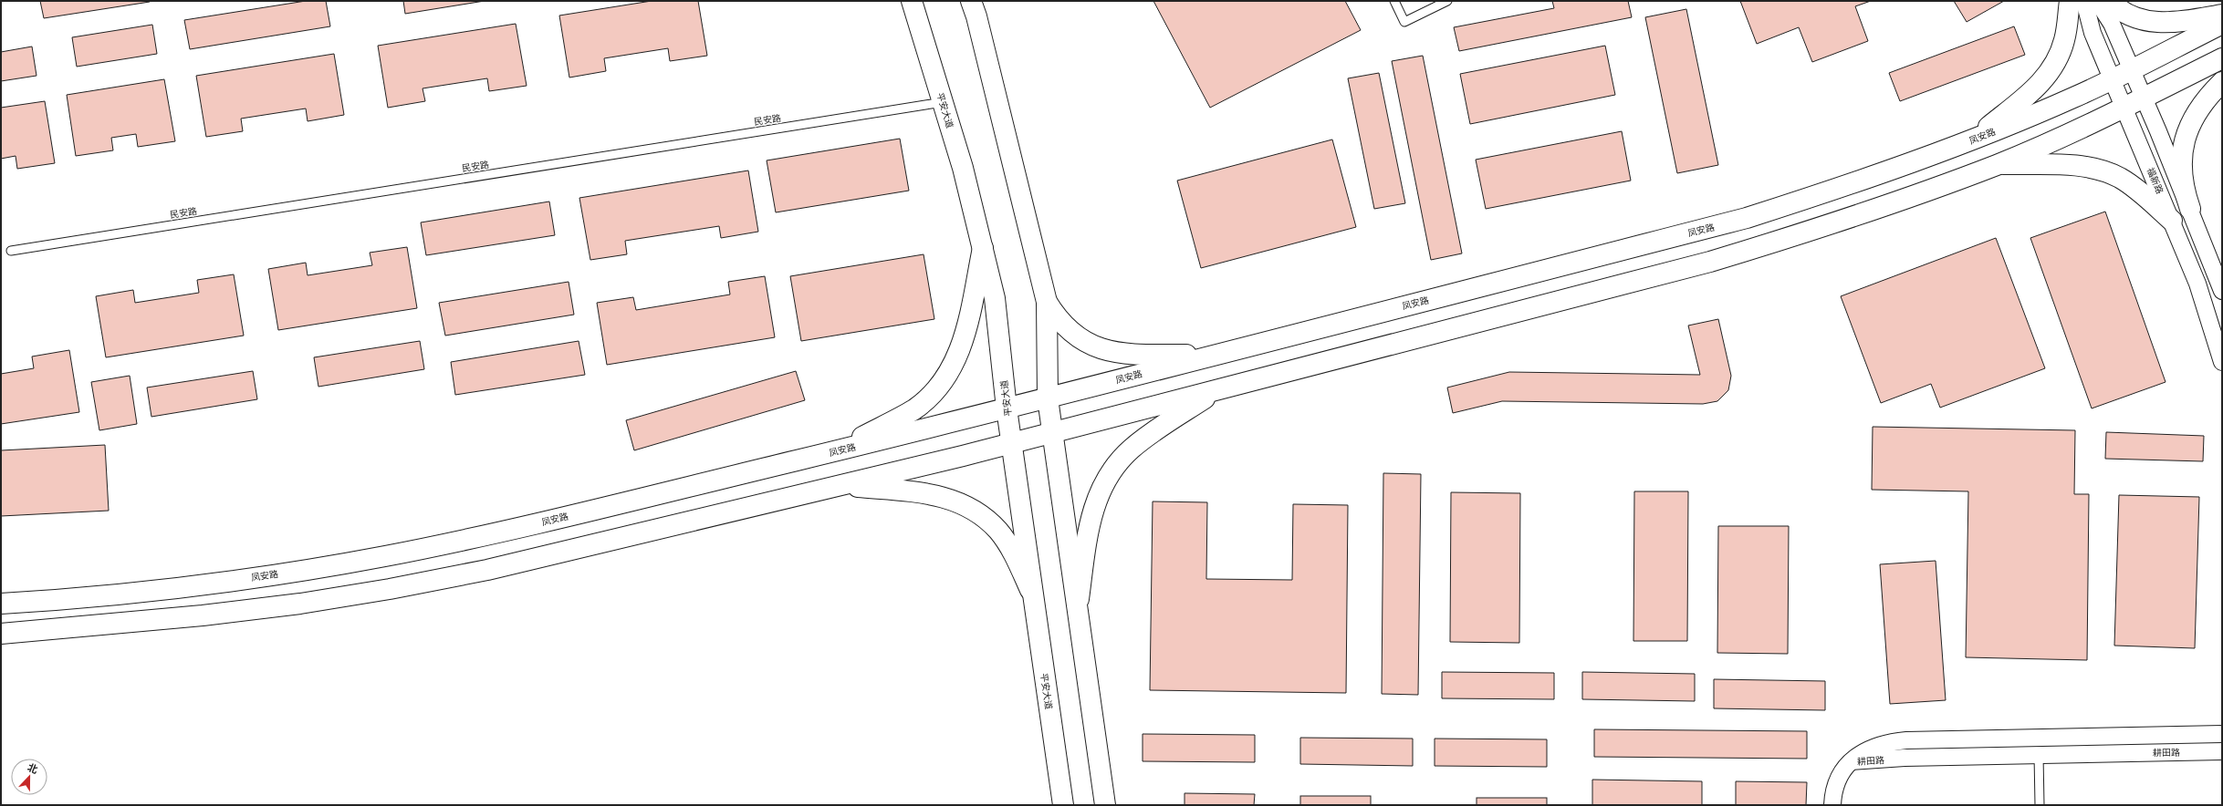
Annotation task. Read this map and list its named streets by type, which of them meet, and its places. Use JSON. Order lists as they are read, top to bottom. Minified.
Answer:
{"streets":{"street":["平安大道","凤安路","福新路","耕田路"],"lane":["民安路"]},"crossings":[["平安大道","民安路"],["平安大道","凤安路"],["凤安路","福新路"]],"north":"top"}
